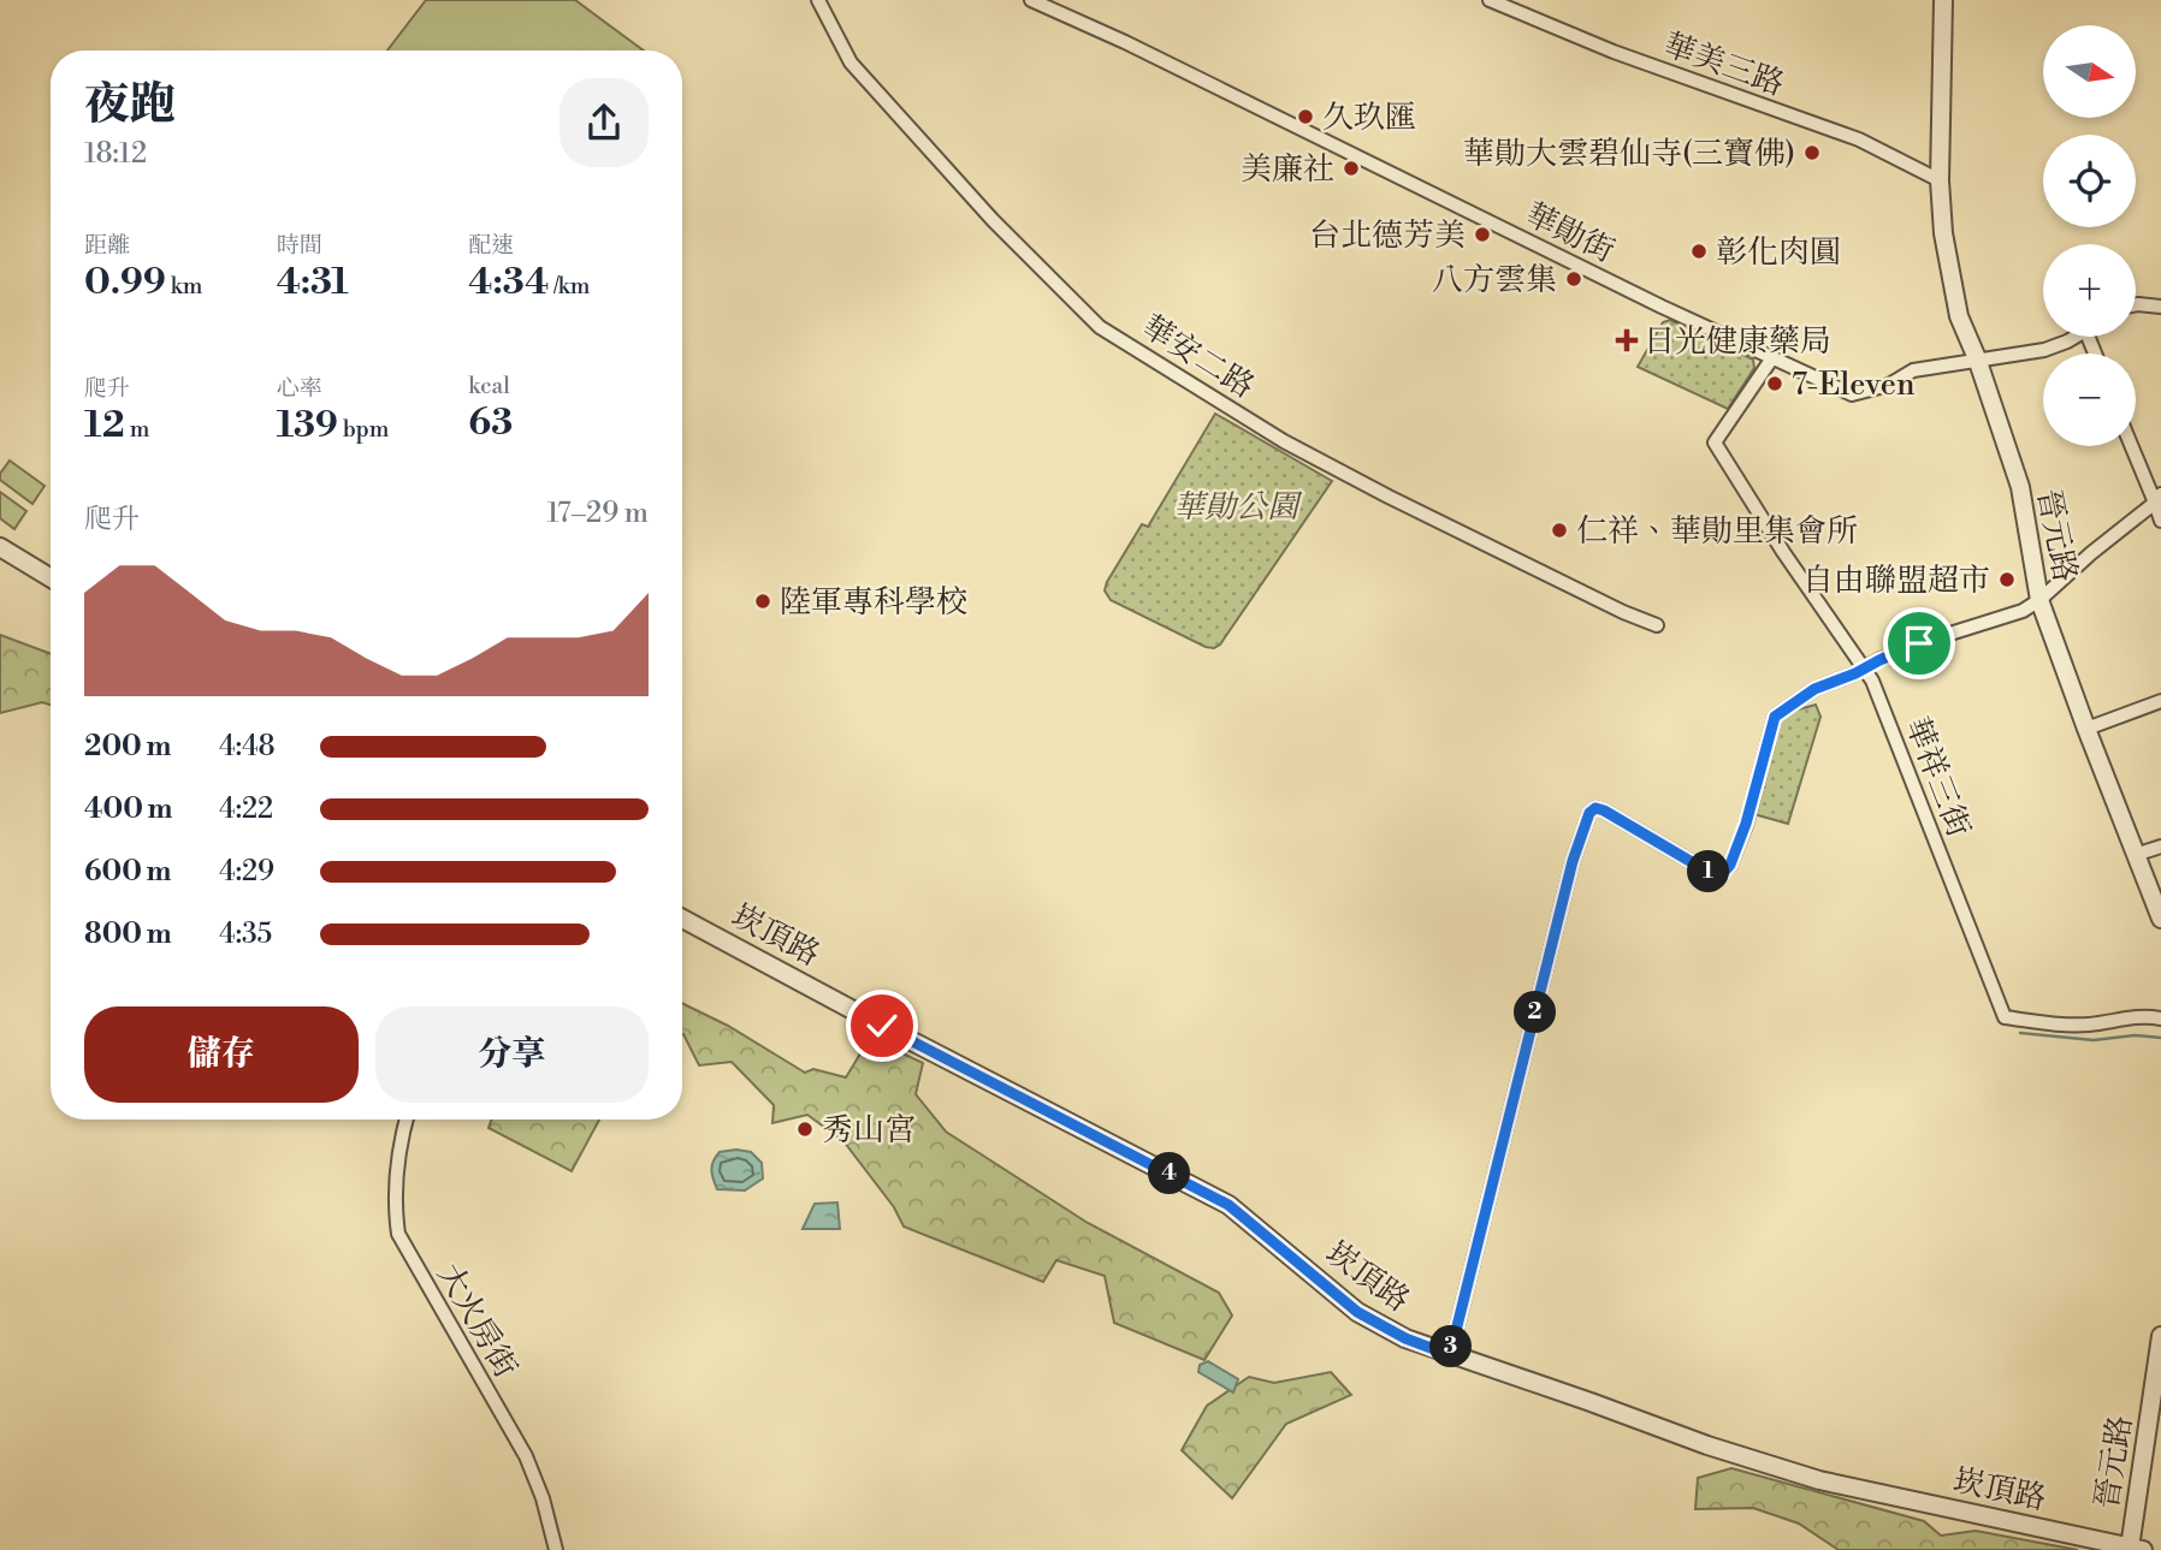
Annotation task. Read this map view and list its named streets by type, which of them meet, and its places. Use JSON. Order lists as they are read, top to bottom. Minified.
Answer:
{"streets":{"street":["華美三路","華勛街","華安二路","晉元路","華祥三街","崁頂路","大火房街"]},"crossings":[["華美三路","晉元路"],["華勛街","晉元路"],["華勛街","華祥三街"],["晉元路","崁頂路"]],"parks":["華勛公園"],"places":{"other":["久玖匯","華勛大雲碧仙寺(三寶佛)","美廉社","台北德芳美","彰化肉圓","八方雲集","7-Eleven","仁祥、華勛里集會所","自由聯盟超市","陸軍專科學校","秀山宮"],"health":["日光健康藥局"]},"north":"right","page":{"map_buttons":["+","−"],"heading":["夜跑","18:12"],"stats":[["距離","0.99 km"],["時間","4:31"],["配速","4:34 /km"],["爬升","12 m"],["心率","139 bpm"],["kcal","63"]],"chart":["爬升","17–29 m"],"list":[{"name":"200 m","note":"4:48"},{"name":"400 m","note":"4:22"},{"name":"600 m","note":"4:29"},{"name":"800 m","note":"4:35"}],"pins":["1","2","4","3"],"buttons":["儲存","分享"]}}
